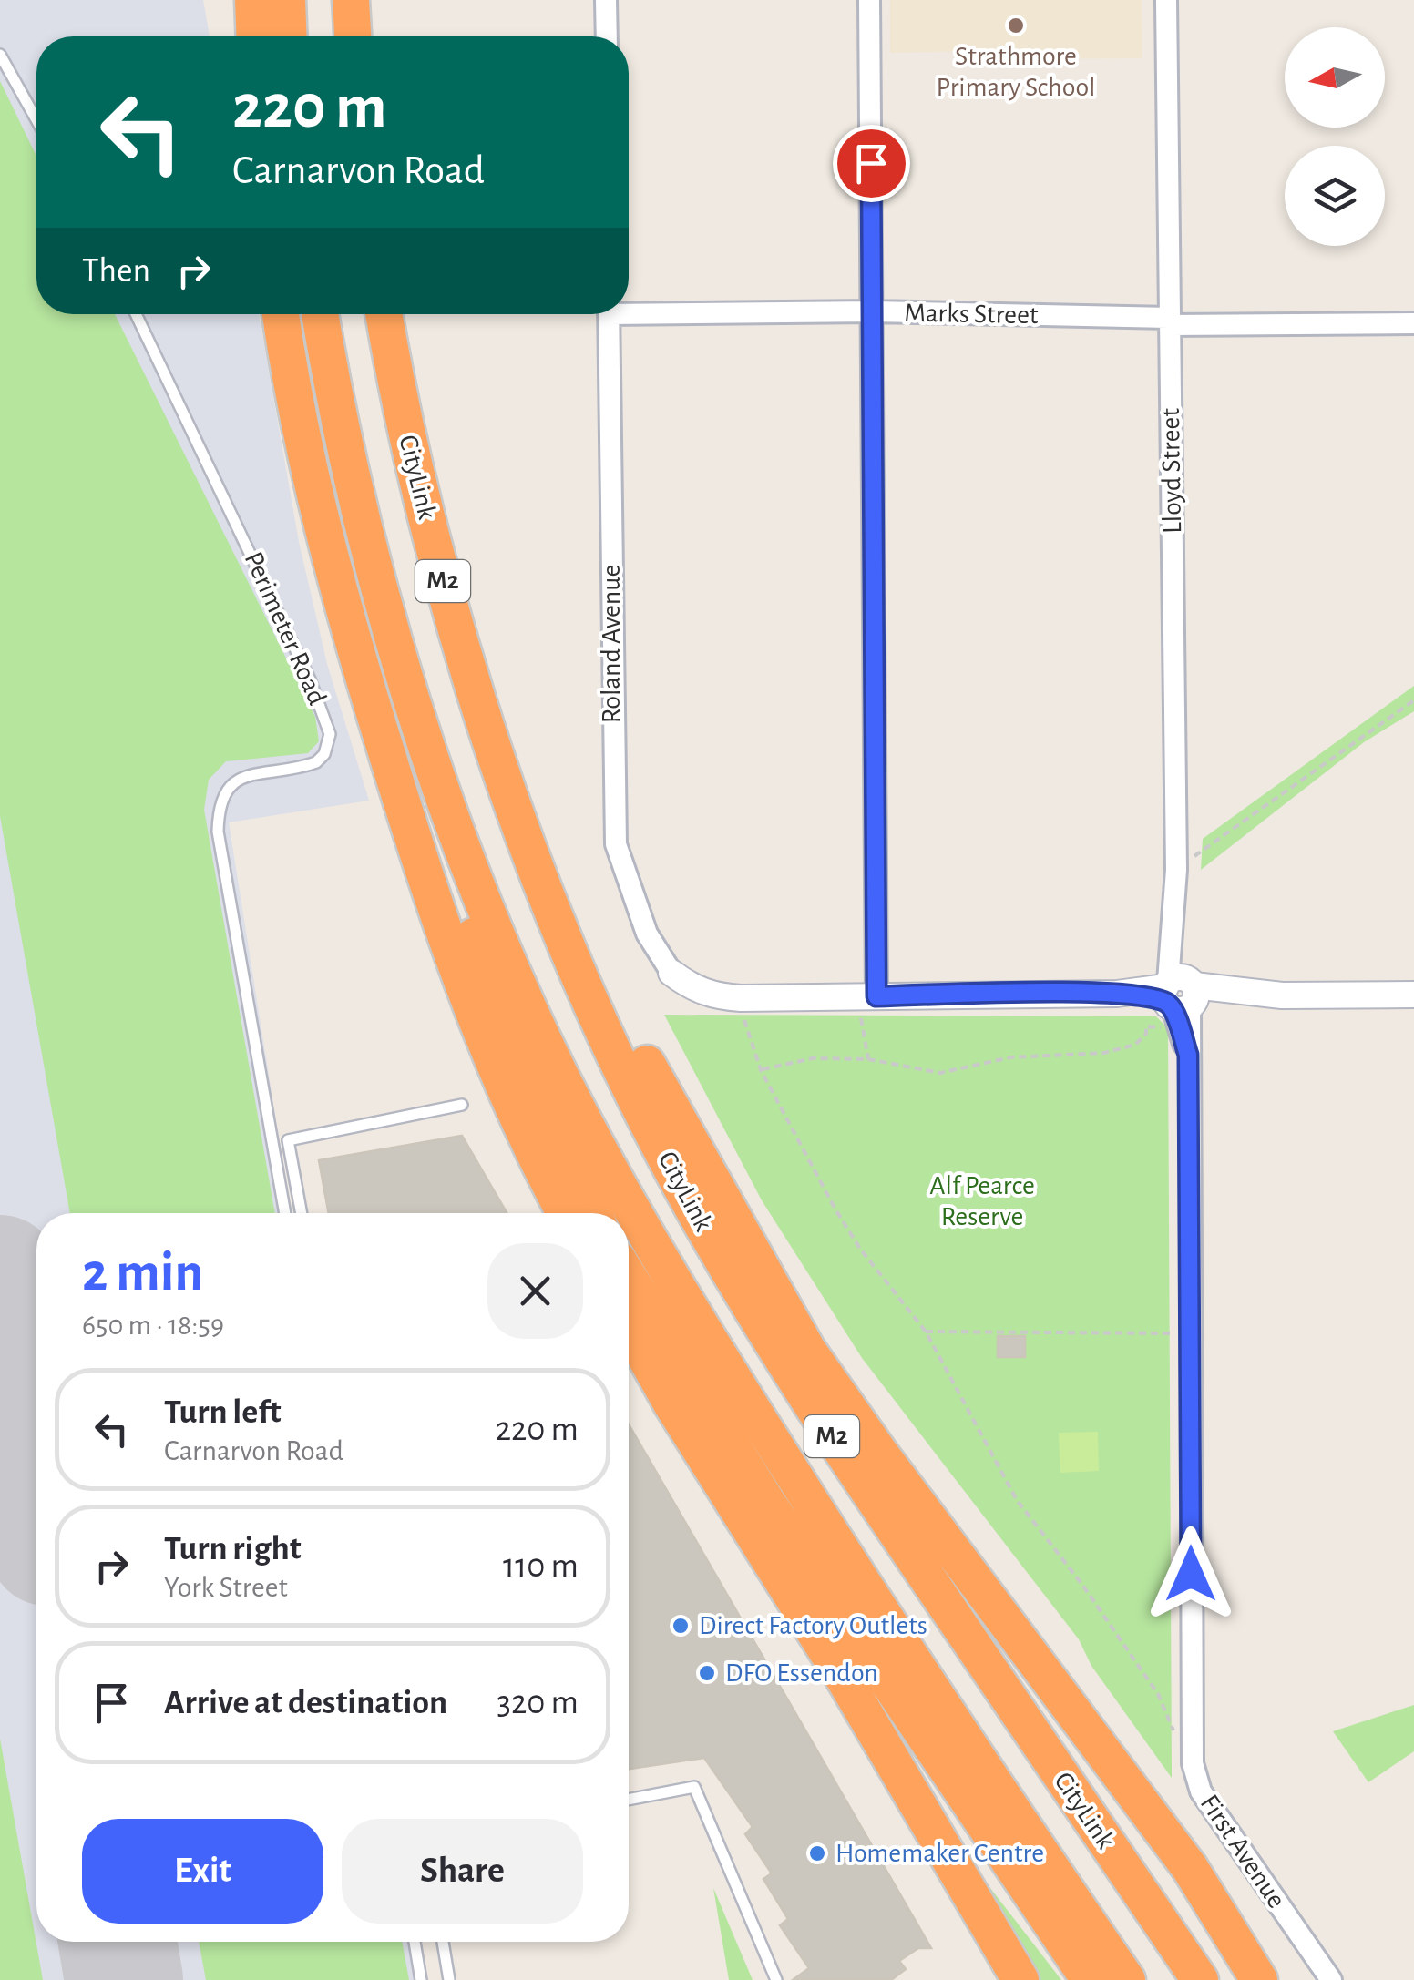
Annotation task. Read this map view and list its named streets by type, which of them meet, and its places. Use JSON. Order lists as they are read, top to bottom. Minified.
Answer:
{"streets":{"highway":["CityLink","M2"],"street":["Marks Street","Lloyd Street","Roland Avenue","First Avenue"],"lane":["Perimeter Road"]},"crossings":[["Marks Street","Lloyd Street"],["Lloyd Street","First Avenue"]],"parks":["Alf Pearce Reserve"],"places":["Strathmore Primary School","Direct Factory Outlets","DFO Essendon","Homemaker Centre"],"north":"left","page":{"turn":["220 m","Carnarvon Road"],"then":"Then","heading":["2 min","650 m · 18:59"],"list":[{"name":"Turn left","note":"Carnarvon Road","value":"220 m"},{"name":"Turn right","note":"York Street","value":"110 m"},{"name":"Arrive at destination","value":"320 m"}],"buttons":["Exit","Share"]}}
